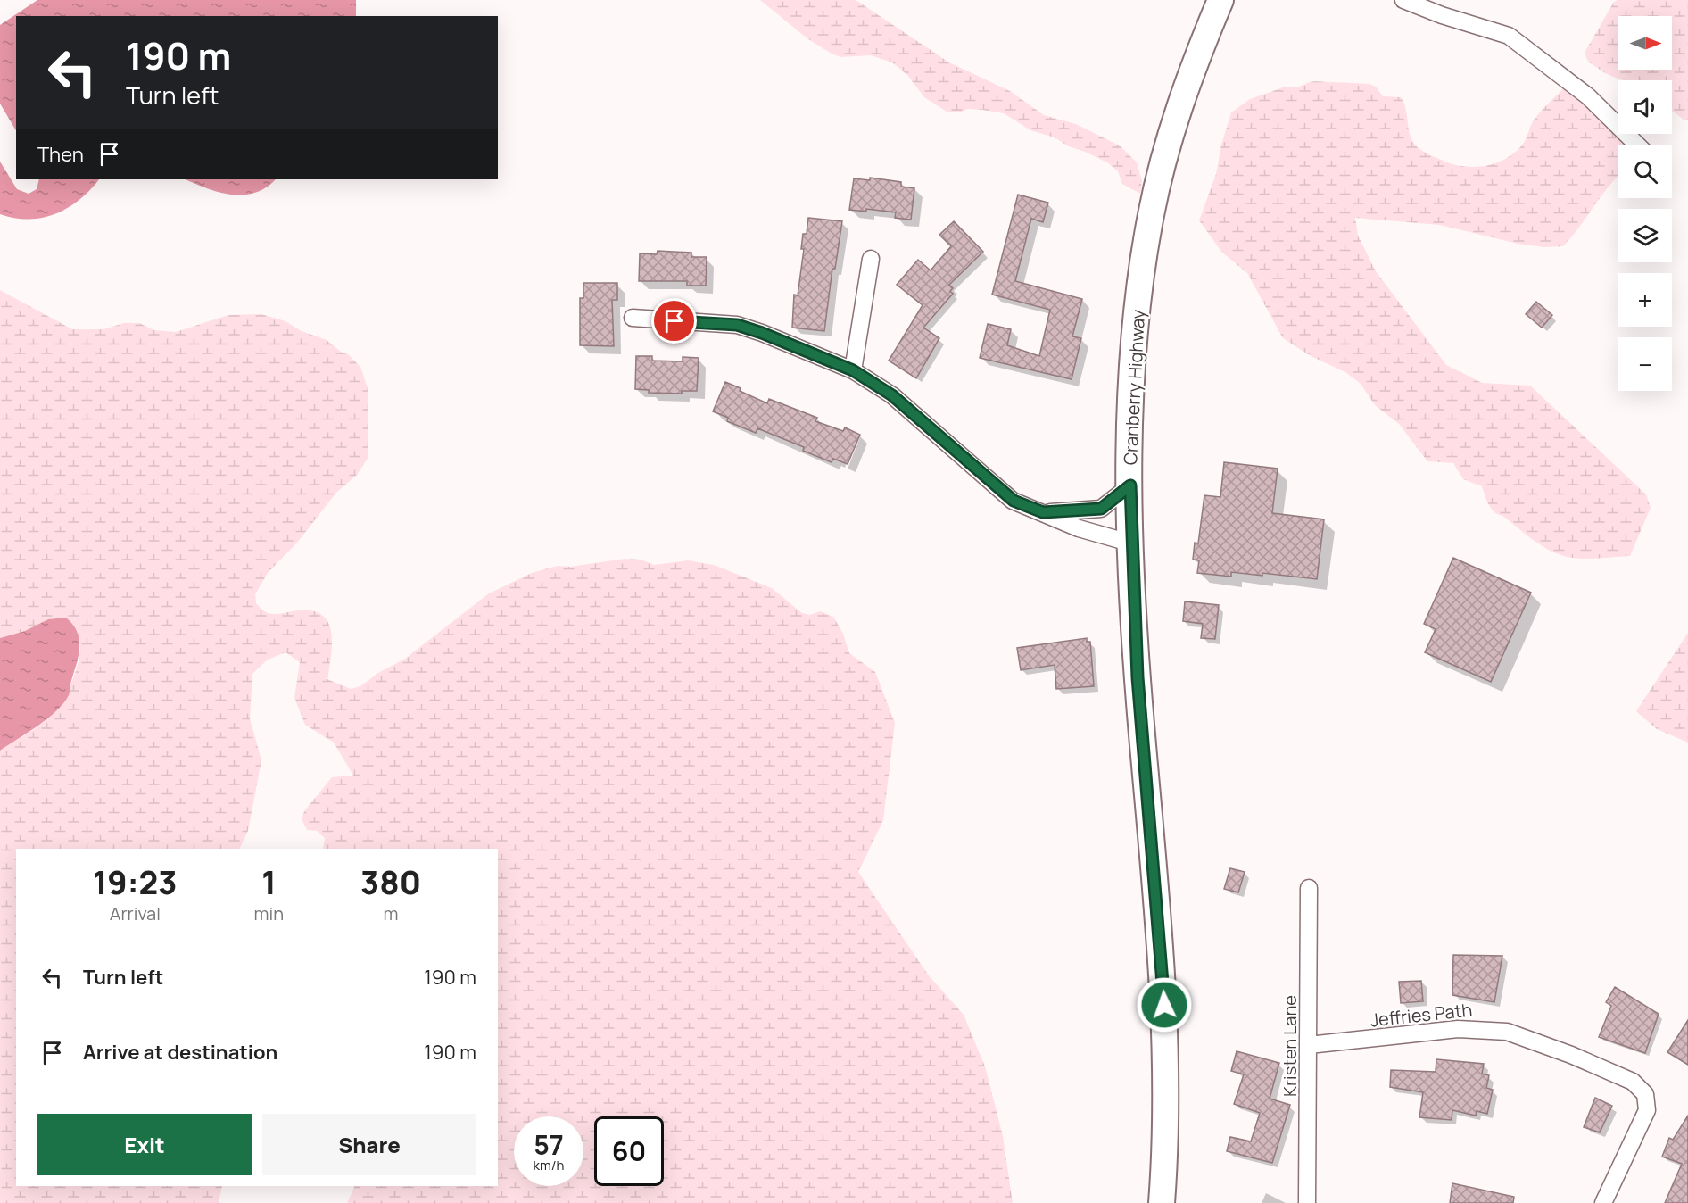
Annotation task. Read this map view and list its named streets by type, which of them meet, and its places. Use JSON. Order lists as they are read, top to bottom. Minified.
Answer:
{"streets":{"main road":["Cranberry Highway"],"street":["Jeffries Path","Kristen Lane"]},"crossings":[["Jeffries Path","Kristen Lane"]],"north":"right","page":{"map_buttons":["+","−"],"turn":["190 m","Turn left"],"then":"Then","eta":["19:23","Arrival","1","min","380","m"],"list":[{"name":"Turn left","value":"190 m"},{"name":"Arrive at destination","value":"190 m"}],"buttons":["Exit","Share"],"speed":"57 km/h","limit":"60"}}
